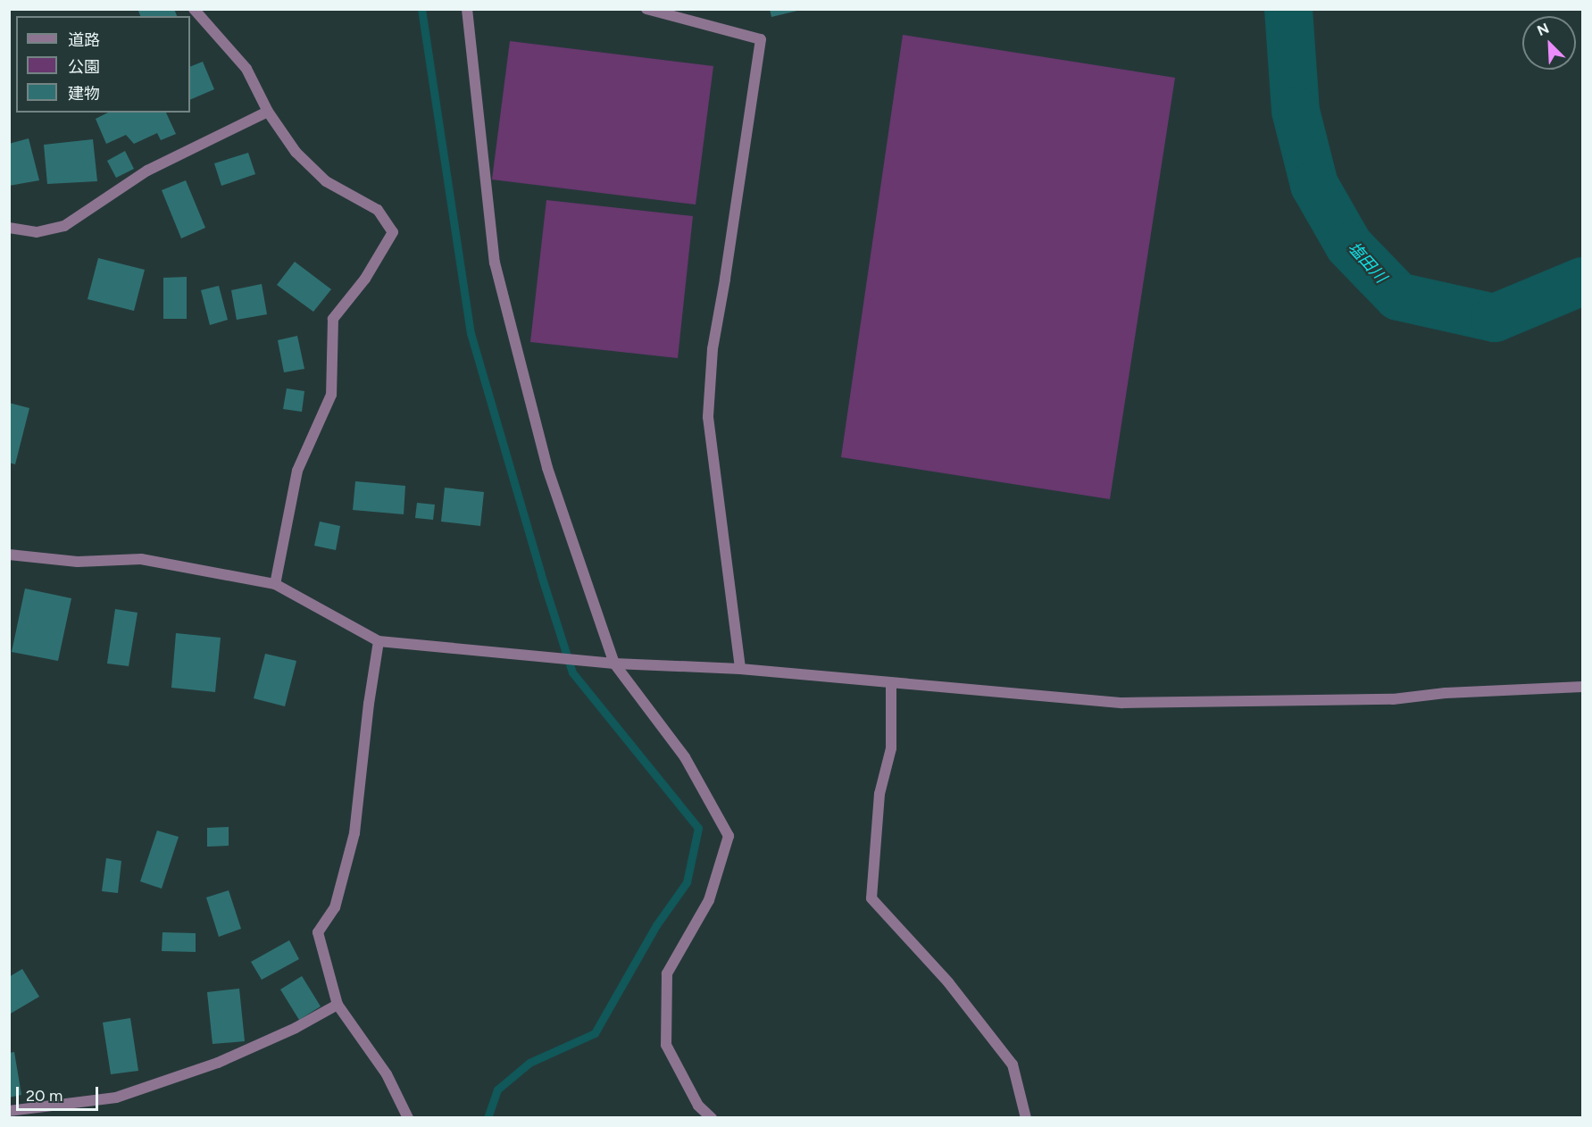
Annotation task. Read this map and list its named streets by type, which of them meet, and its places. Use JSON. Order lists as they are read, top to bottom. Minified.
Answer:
{"water":["塩田川"],"legend":["道路","公園","建物"],"scale_bar":"20 m","north":"top left"}
